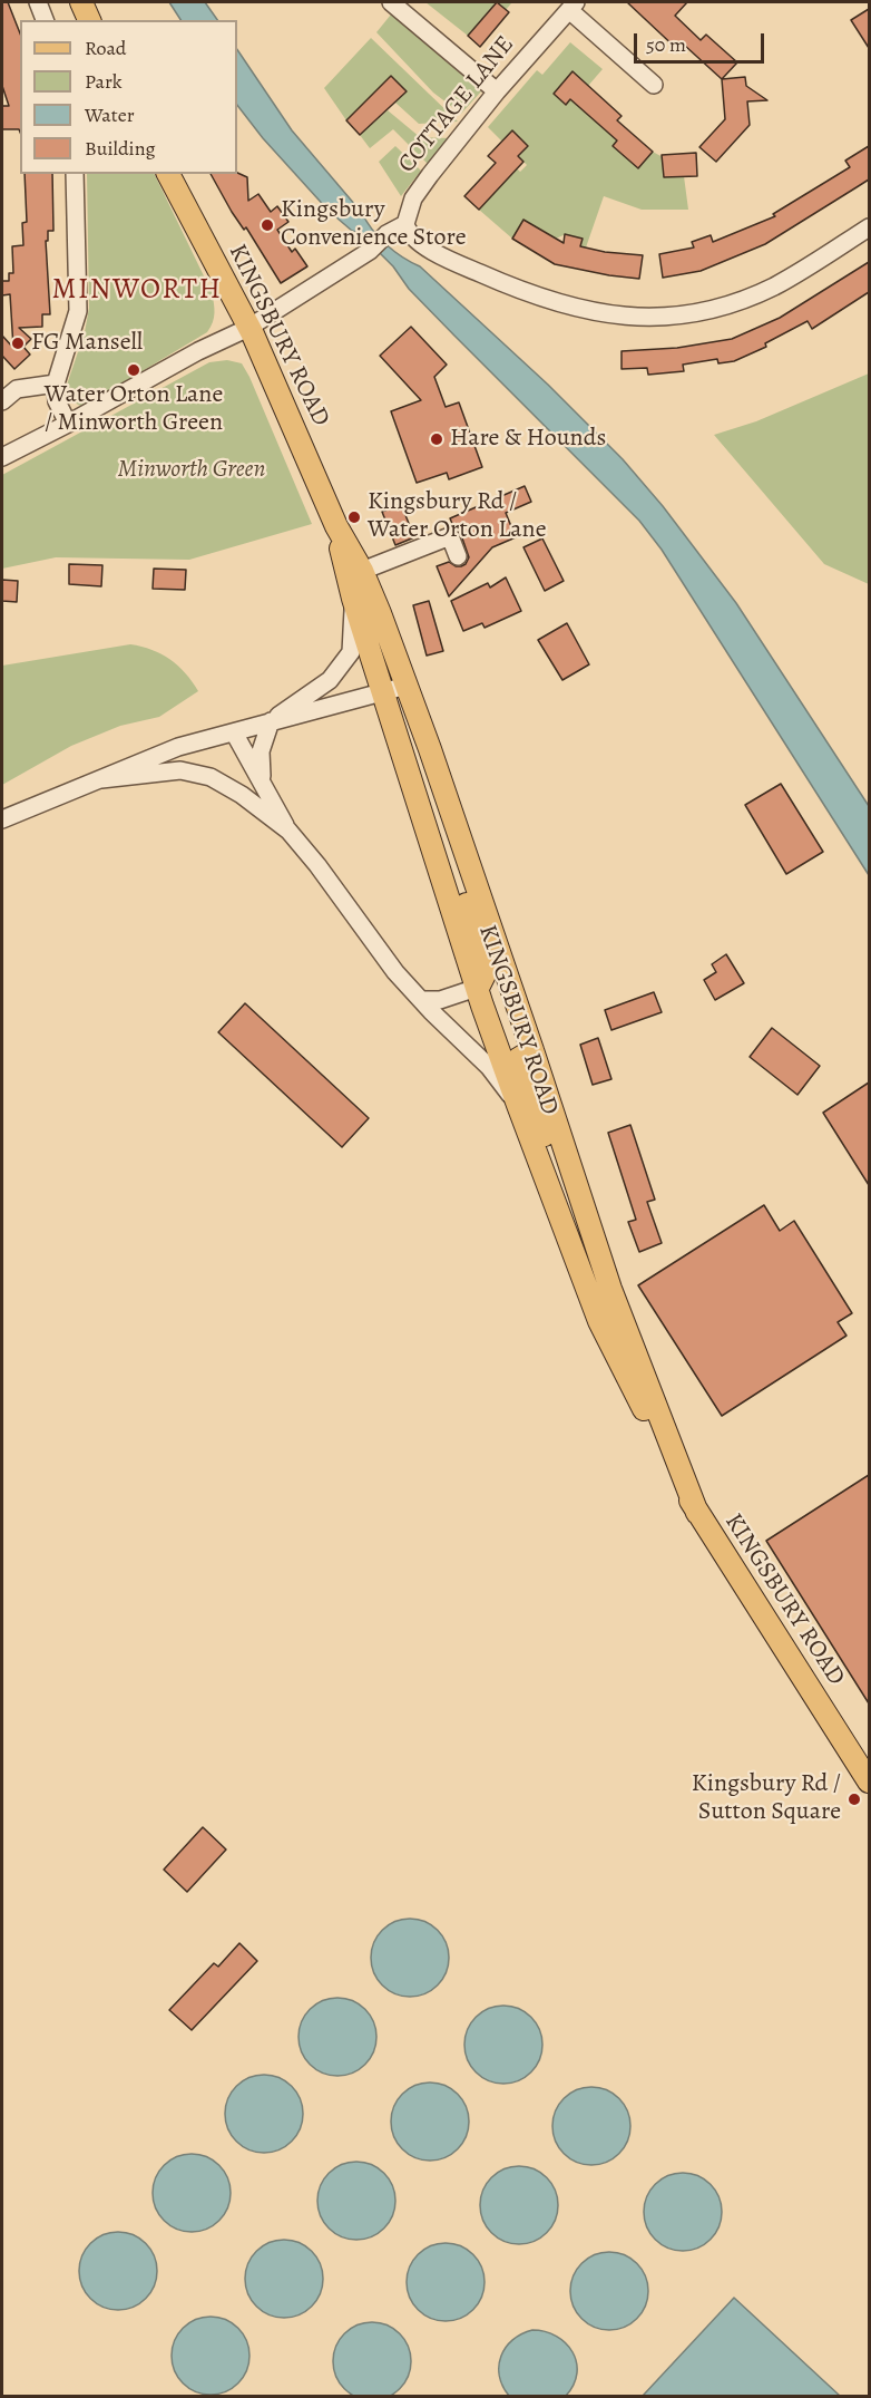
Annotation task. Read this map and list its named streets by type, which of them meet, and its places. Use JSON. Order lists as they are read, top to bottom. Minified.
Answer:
{"streets":{"main road":["KINGSBURY ROAD"],"street":["COTTAGE LANE"]},"districts":["MINWORTH"],"parks":["Minworth Green"],"places":["Kingsbury Convenience Store","FG Mansell","Water Orton Lane / Minworth Green","Hare & Hounds","Kingsbury Rd / Water Orton Lane","Kingsbury Rd / Sutton Square"],"legend":["Road","Park","Water","Building"],"scale_bar":"50 m"}
